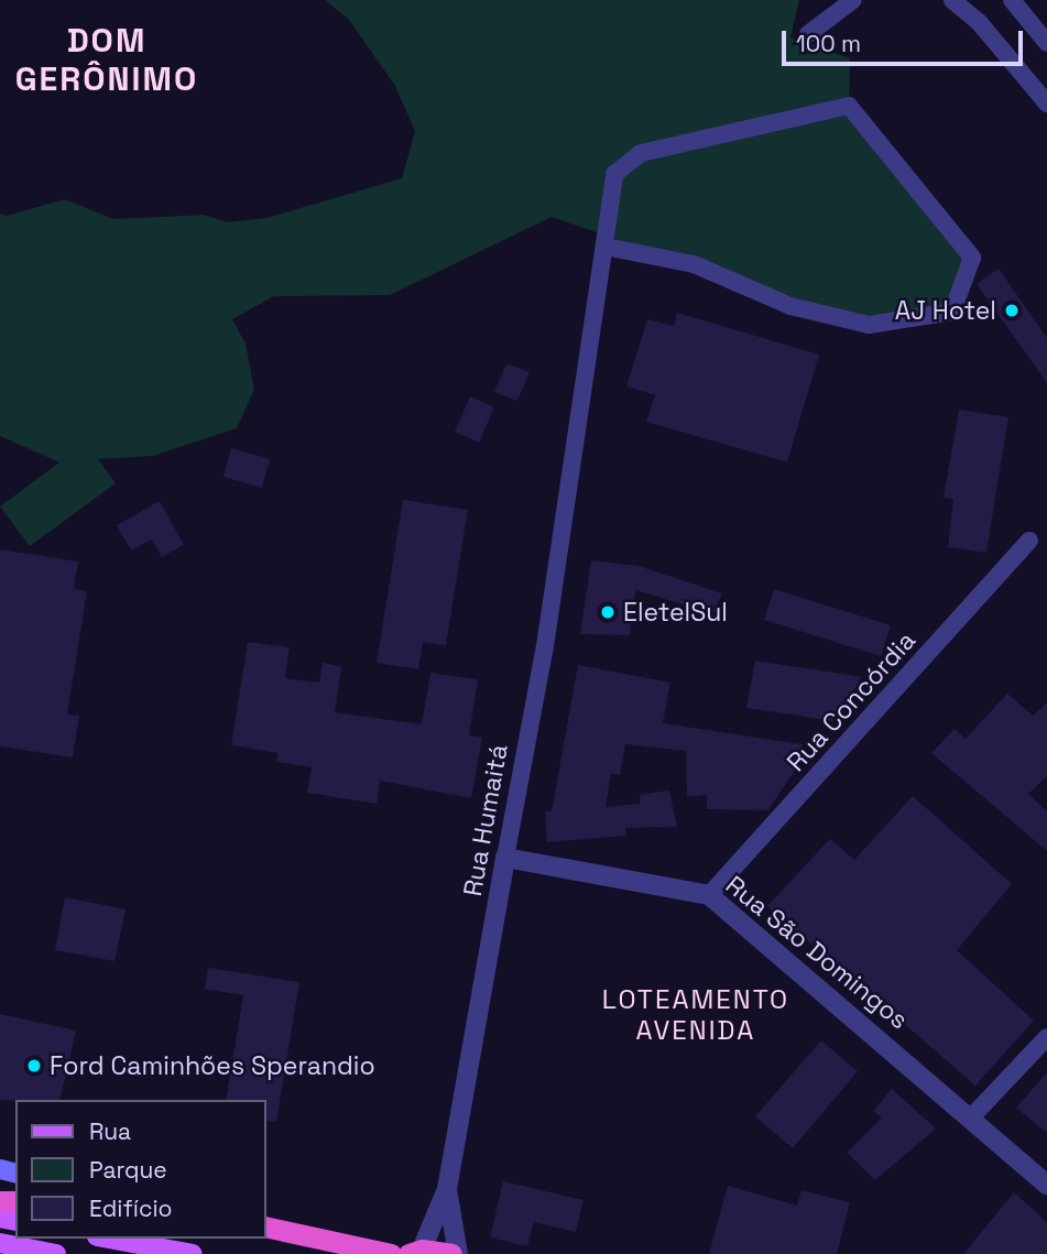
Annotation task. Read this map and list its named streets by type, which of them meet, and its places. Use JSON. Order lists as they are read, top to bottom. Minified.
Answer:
{"streets":{"street":["Rua Concórdia","Rua Humaitá","Rua São Domingos"]},"crossings":[["Rua Concórdia","Rua São Domingos"],["Rua Humaitá","Rua São Domingos"]],"districts":["DOM GERÔNIMO","LOTEAMENTO AVENIDA"],"places":["AJ Hotel","EletelSul","Ford Caminhões Sperandio"],"legend":["Rua","Parque","Edifício"],"scale_bar":"100 m"}
